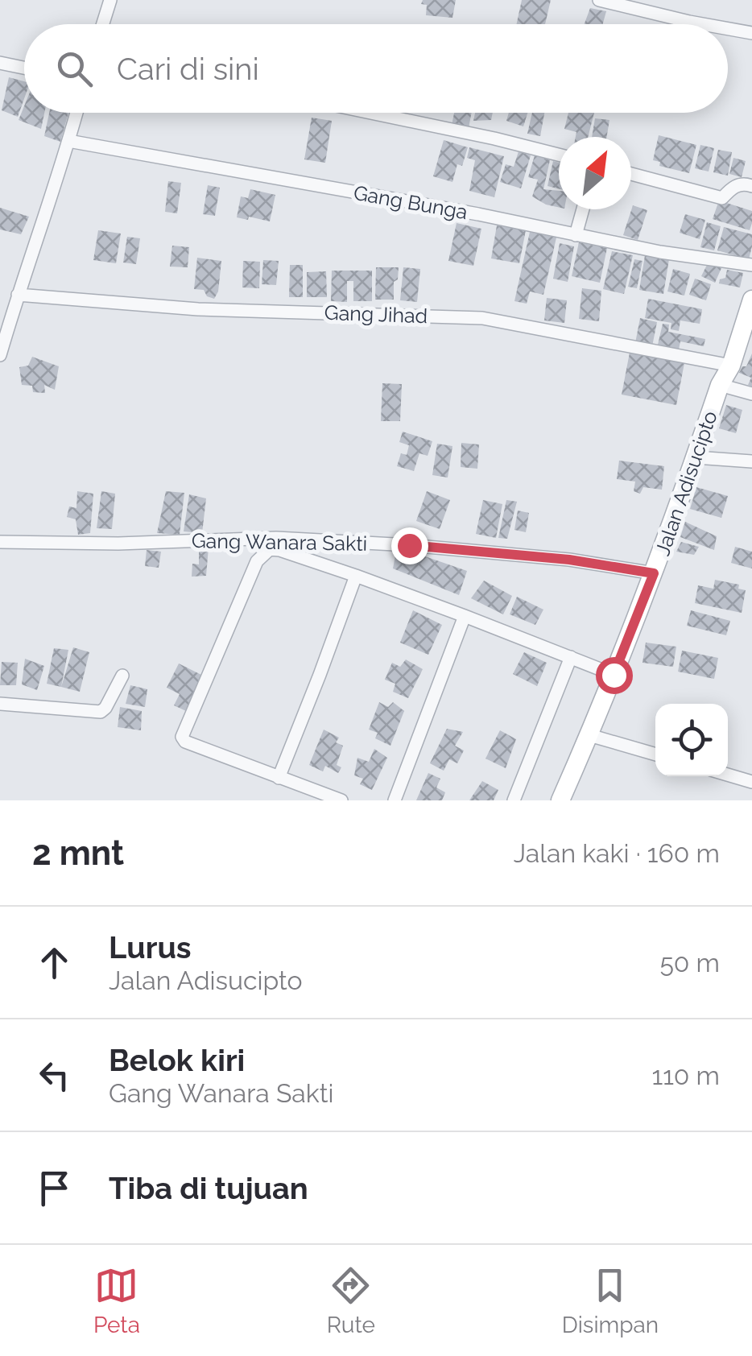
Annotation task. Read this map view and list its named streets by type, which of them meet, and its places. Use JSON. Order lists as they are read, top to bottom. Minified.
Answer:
{"streets":{"main road":["Jalan Adisucipto"],"street":["Gang Bunga","Gang Jihad","Gang Wanara Sakti"]},"crossings":[["Gang Jihad","Jalan Adisucipto"],["Jalan Adisucipto","Gang Wanara Sakti"]],"north":"top right","page":{"search":"Cari di sini","heading":["2 mnt","Jalan kaki · 160 m"],"list":[["Lurus","Jalan Adisucipto","50 m"],["Belok kiri","Gang Wanara Sakti","110 m"],"Tiba di tujuan"],"nav":["Peta","Rute","Disimpan"]}}
